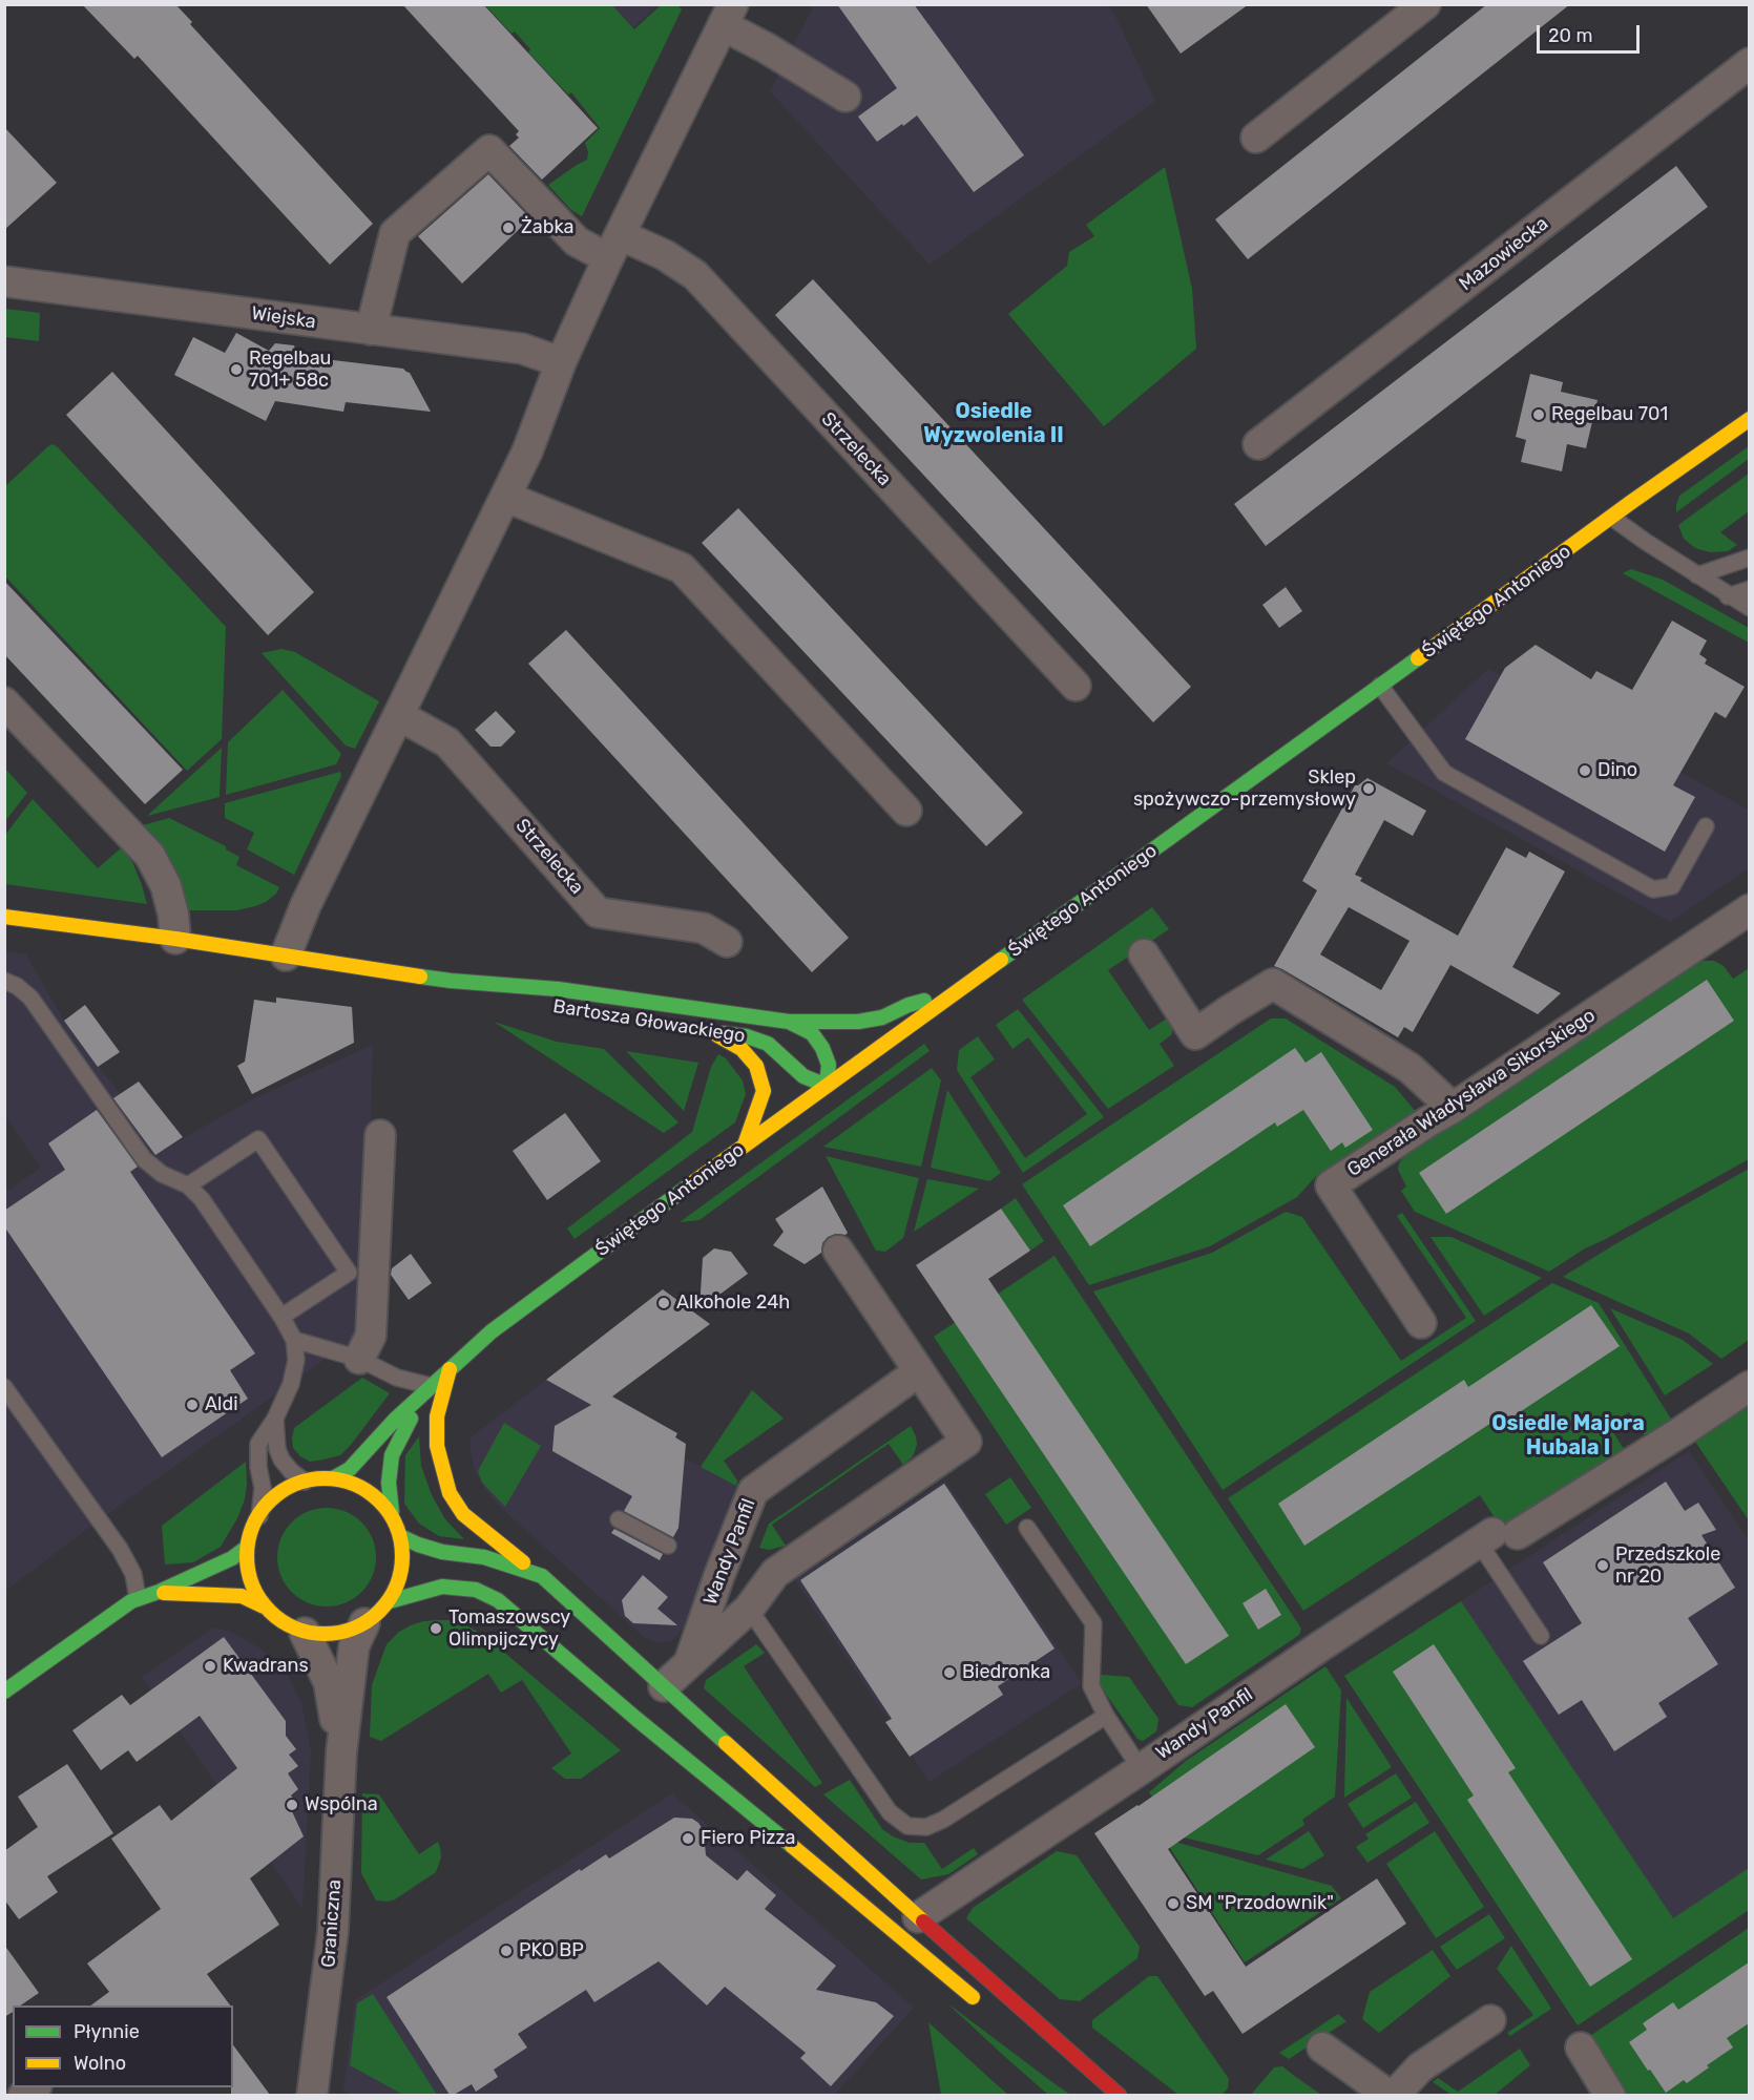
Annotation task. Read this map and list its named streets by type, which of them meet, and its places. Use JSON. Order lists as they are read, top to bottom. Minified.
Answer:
{"streets":{"street":["Mazowiecka","Wiejska","Strzelecka","Świętego Antoniego","Bartosza Głowackiego","Generała Władysława Sikorskiego","Wandy Panfil","Graniczna"]},"crossings":[["Wiejska","Strzelecka"],["Świętego Antoniego","Bartosza Głowackiego"],["Świętego Antoniego","Graniczna"]],"districts":["Osiedle Wyzwolenia II","Osiedle Majora Hubala I"],"places":["Żabka","Regelbau 701+ 58c","Regelbau 701","Dino","Sklep spożywczo-przemysłowy","Alkohole 24h","Aldi","Przedszkole nr 20","Tomaszowscy Olimpijczycy","Kwadrans","Biedronka","Wspólna","Fiero Pizza","SM \"Przodownik\"","PKO BP"],"legend":["Płynnie","Wolno"],"scale_bar":"20 m"}
